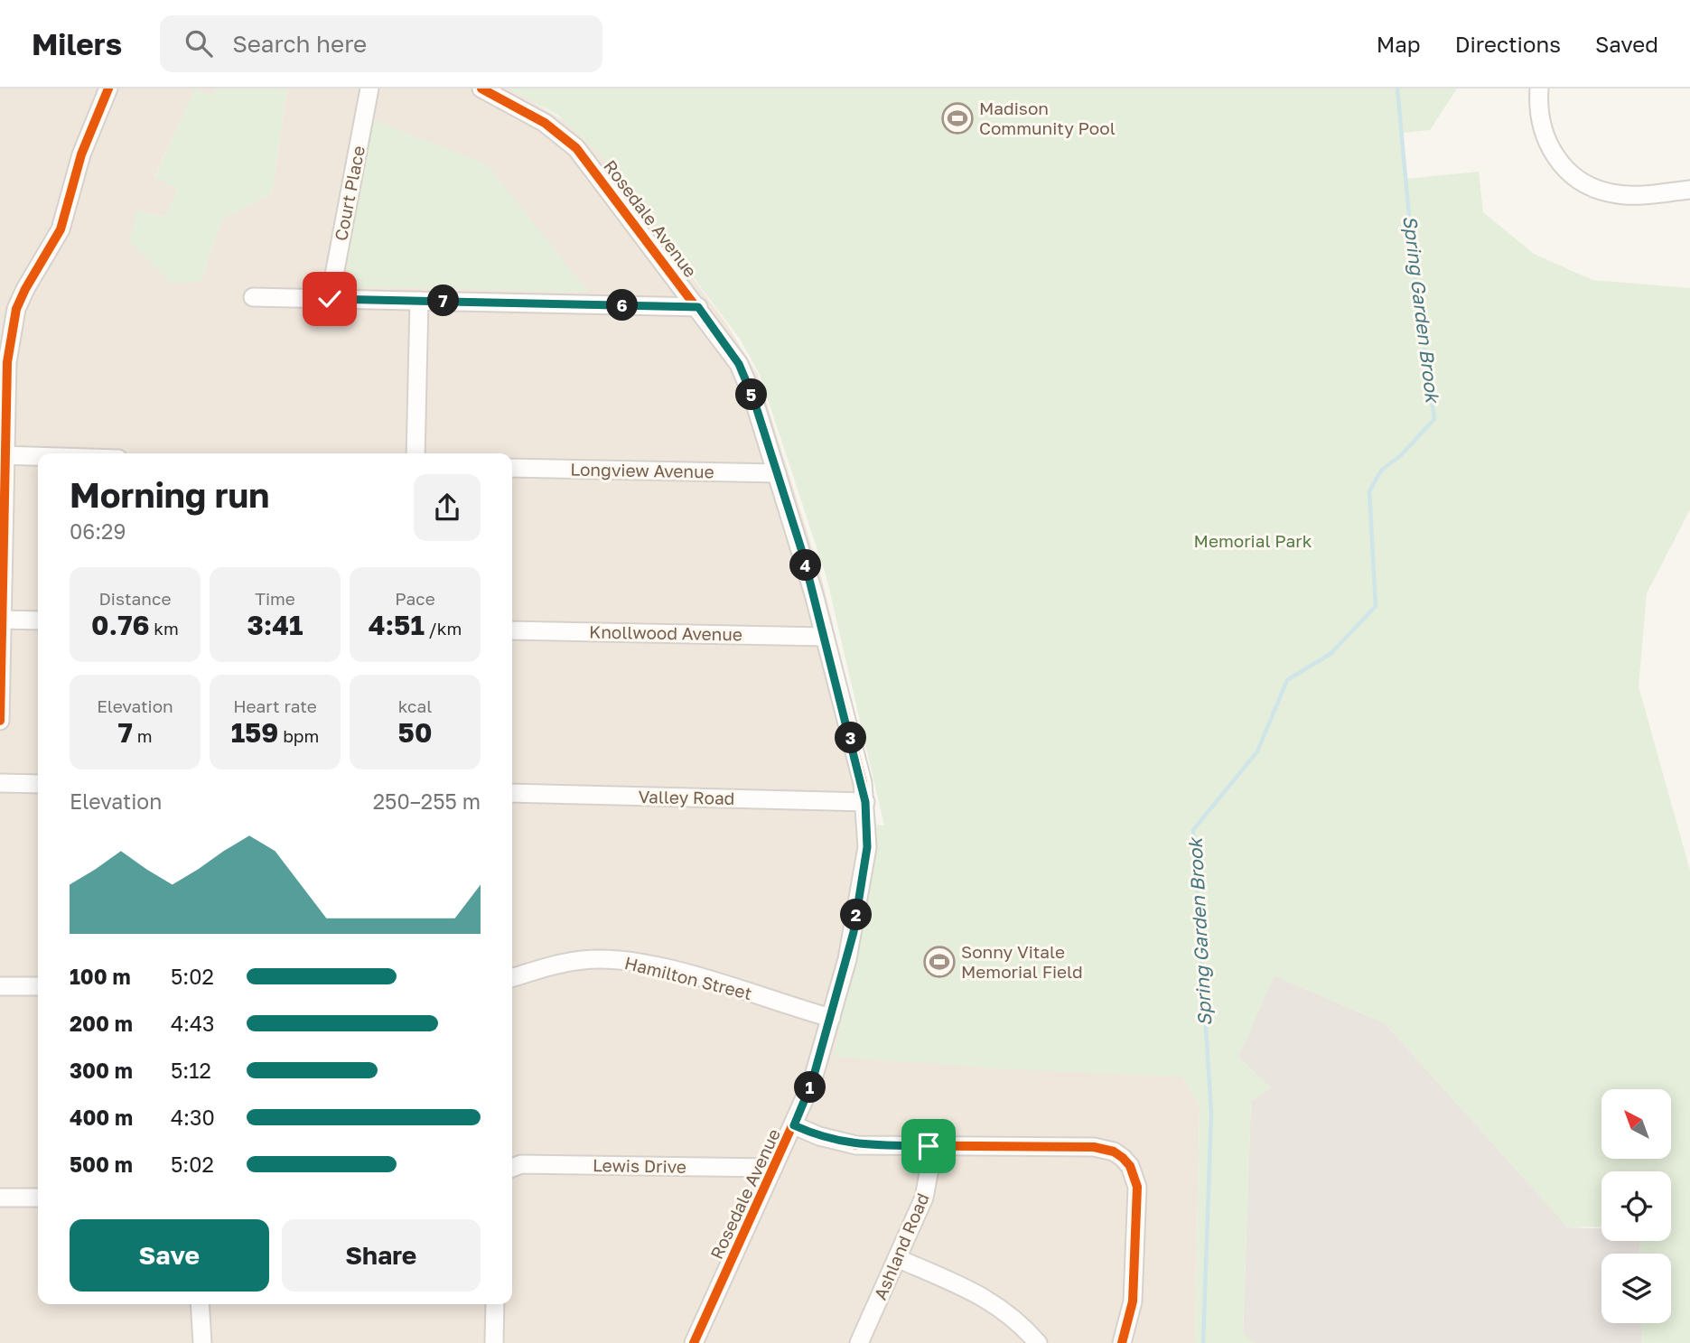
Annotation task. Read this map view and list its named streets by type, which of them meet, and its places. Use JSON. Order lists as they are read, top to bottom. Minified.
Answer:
{"streets":{"street":["Court Place","Rosedale Avenue","Longview Avenue","Knollwood Avenue","Valley Road","Hamilton Street","Lewis Drive","Ashland Road"]},"crossings":[["Rosedale Avenue","Longview Avenue"],["Rosedale Avenue","Knollwood Avenue"],["Rosedale Avenue","Valley Road"],["Rosedale Avenue","Hamilton Street"],["Rosedale Avenue","Lewis Drive"]],"water":["Spring Garden Brook"],"parks":["Memorial Park"],"places":{"sports":["Madison Community Pool","Sonny Vitale Memorial Field"]},"north":"top left","page":{"header":"Milers","search":"Search here","nav":["Map","Directions","Saved"],"pins":["7","6","5","4","3","2","1"],"heading":["Morning run","06:29"],"stats":[["Distance","0.76 km"],["Time","3:41"],["Pace","4:51 /km"],["Elevation","7 m"],["Heart rate","159 bpm"],["kcal","50"]],"chart":["Elevation","250–255 m"],"list":[{"name":"100 m","note":"5:02"},{"name":"200 m","note":"4:43"},{"name":"300 m","note":"5:12"},{"name":"400 m","note":"4:30"},{"name":"500 m","note":"5:02"}],"buttons":["Save","Share"]}}
